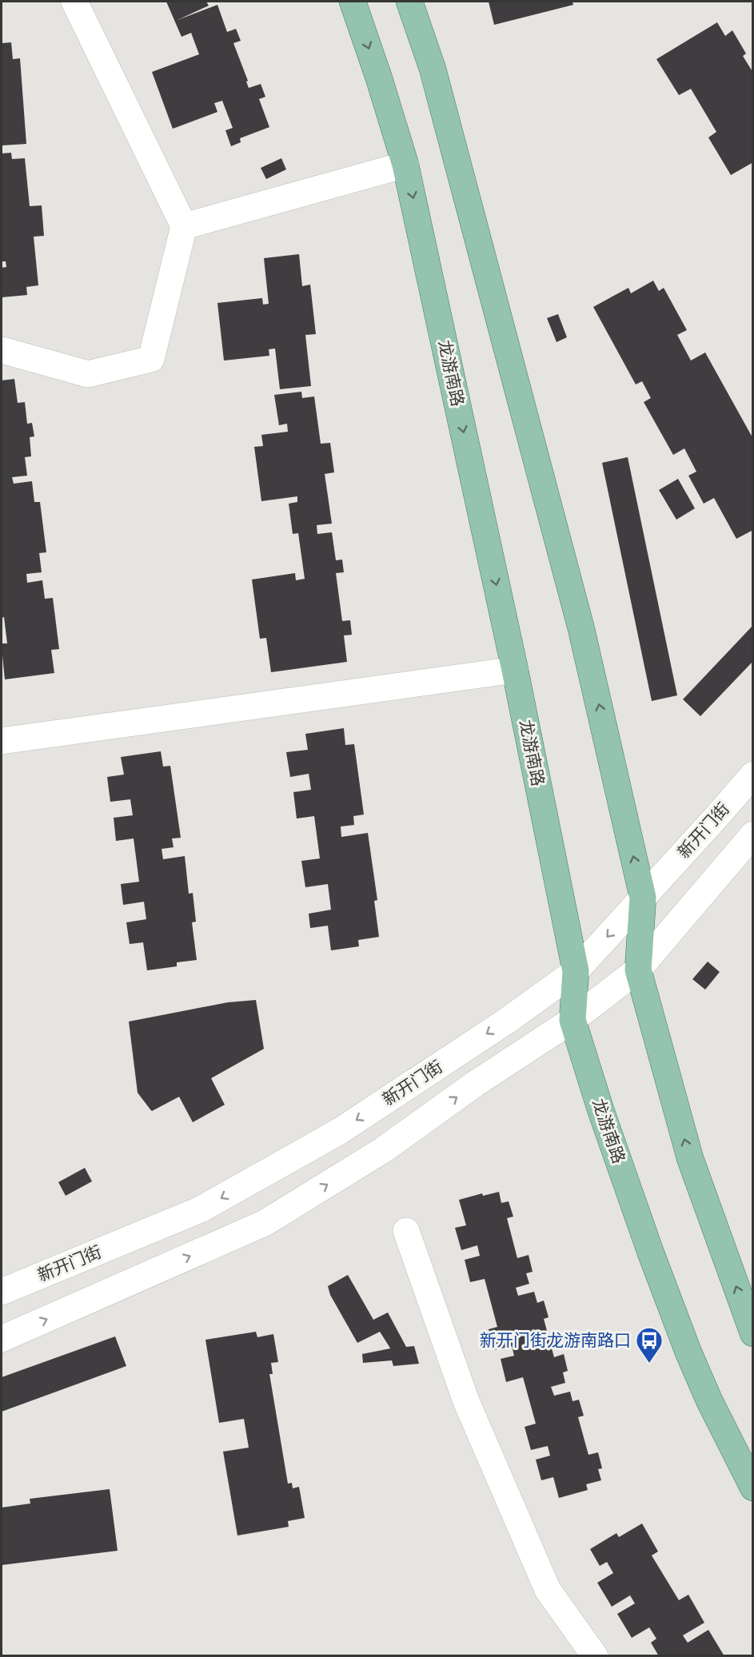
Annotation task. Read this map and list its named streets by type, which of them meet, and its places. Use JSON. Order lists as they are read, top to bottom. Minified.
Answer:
{"streets":{"main road":["龙游南路"],"street":["新开门街"]},"crossings":[["龙游南路","新开门街"]],"places":{"bus stop":["新开门街龙游南路口"]}}
